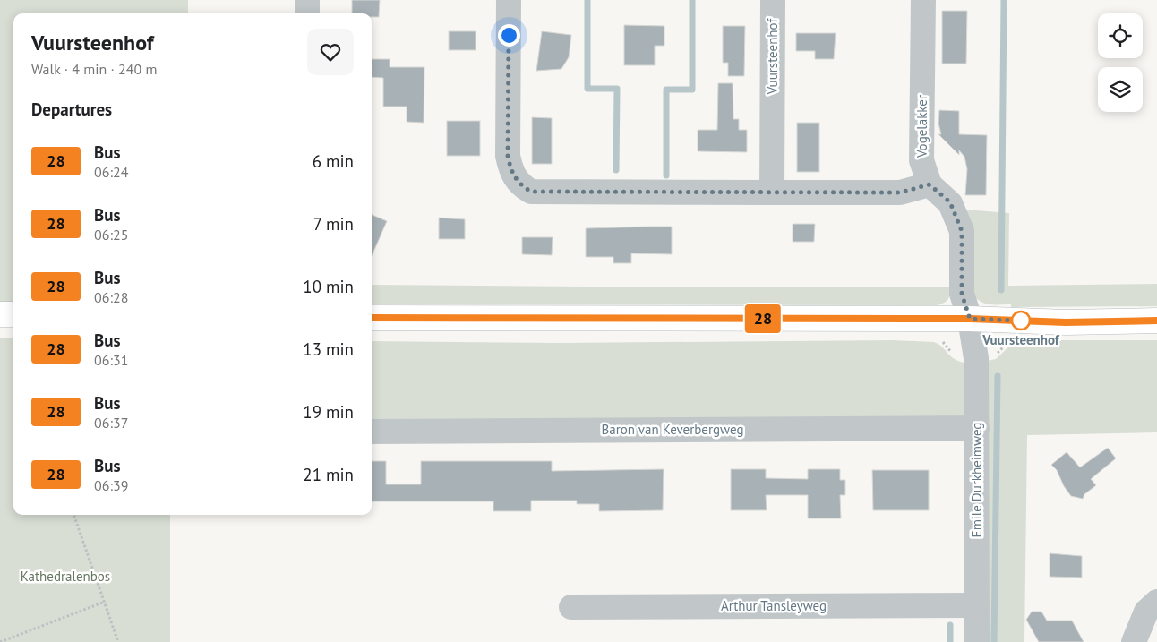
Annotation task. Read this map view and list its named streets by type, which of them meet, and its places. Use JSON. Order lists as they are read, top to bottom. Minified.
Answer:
{"streets":{"street":["Vuursteenhof","Vogelakker","Baron van Keverbergweg","Emile Durkheimweg","Arthur Tansleyweg"]},"crossings":[["Vogelakker","Emile Durkheimweg"],["Baron van Keverbergweg","Emile Durkheimweg"],["Emile Durkheimweg","Arthur Tansleyweg"]],"parks":["Kathedralenbos"],"places":["Vuursteenhof"],"lines":["bus line 28"],"page":{"on_map":"28","heading":[["Vuursteenhof","Walk · 4 min · 240 m"],"Departures"],"list":[{"mark":"28","name":"Bus","note":"06:24","value":"6 min"},{"mark":"28","name":"Bus","note":"06:25","value":"7 min"},{"mark":"28","name":"Bus","note":"06:28","value":"10 min"},{"mark":"28","name":"Bus","note":"06:31","value":"13 min"},{"mark":"28","name":"Bus","note":"06:37","value":"19 min"},{"mark":"28","name":"Bus","note":"06:39","value":"21 min"}]}}
